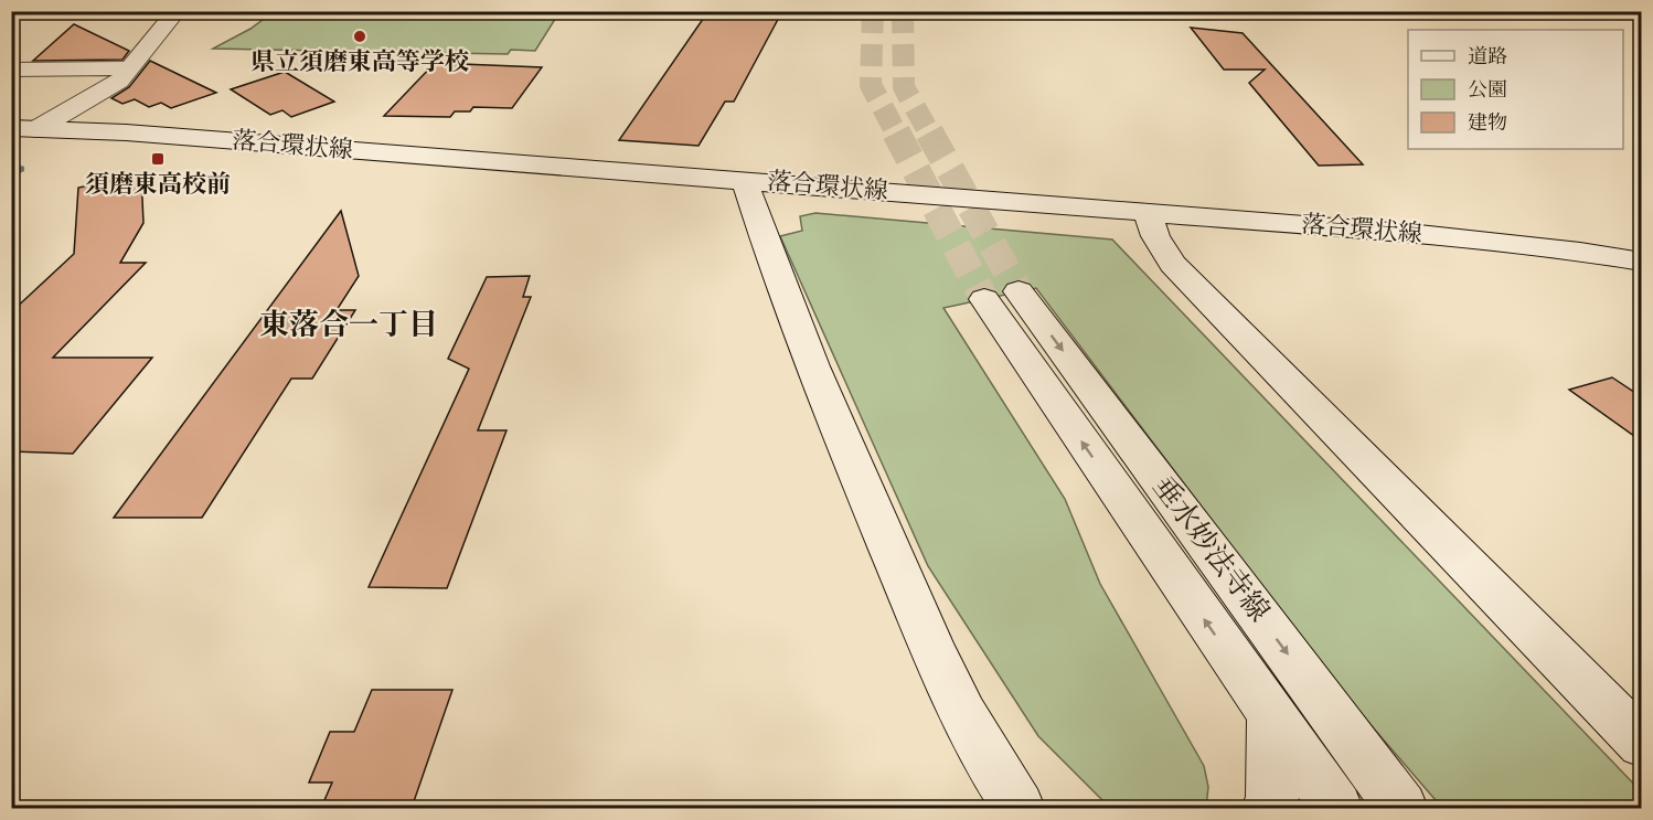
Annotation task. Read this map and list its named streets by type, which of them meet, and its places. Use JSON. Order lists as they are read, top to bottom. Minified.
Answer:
{"streets":{"street":["落合環状線","垂水妙法寺線"]},"districts":["東落合一丁目"],"places":{"other":["県立須磨東高等学校"],"transit":["須磨東高校前"]},"legend":["道路","公園","建物"]}
